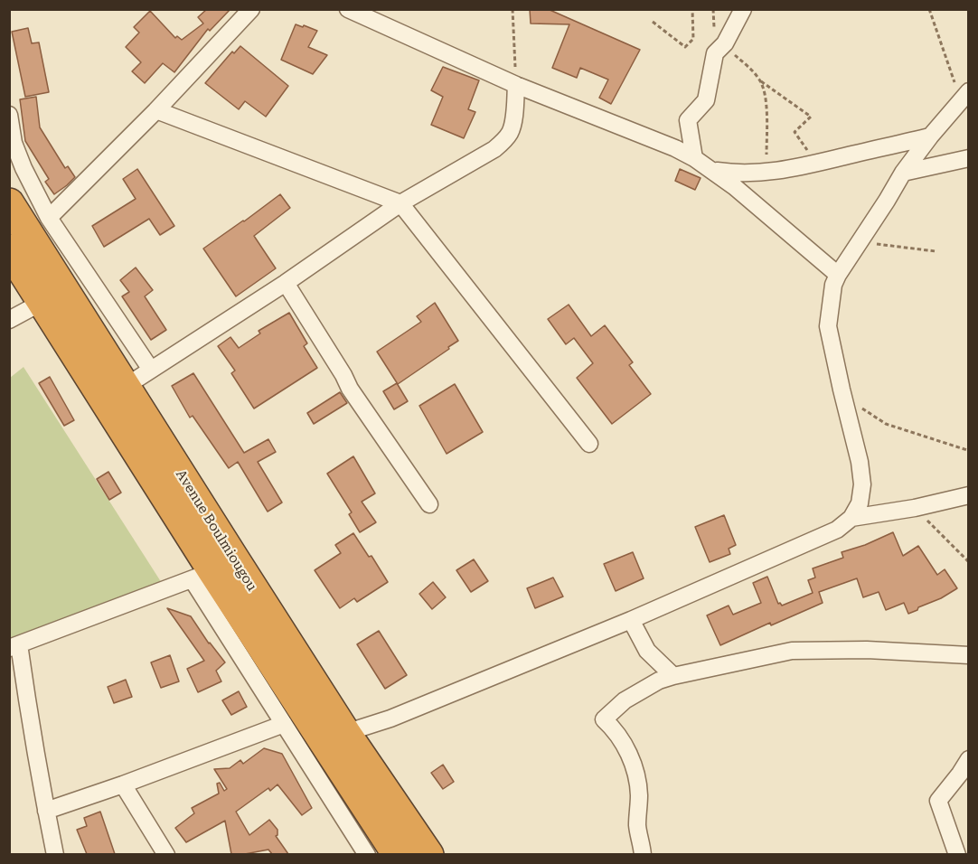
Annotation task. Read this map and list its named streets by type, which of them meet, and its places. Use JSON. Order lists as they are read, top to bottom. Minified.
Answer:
{"streets":{"highway":["Avenue Boulmiougou"]}}
